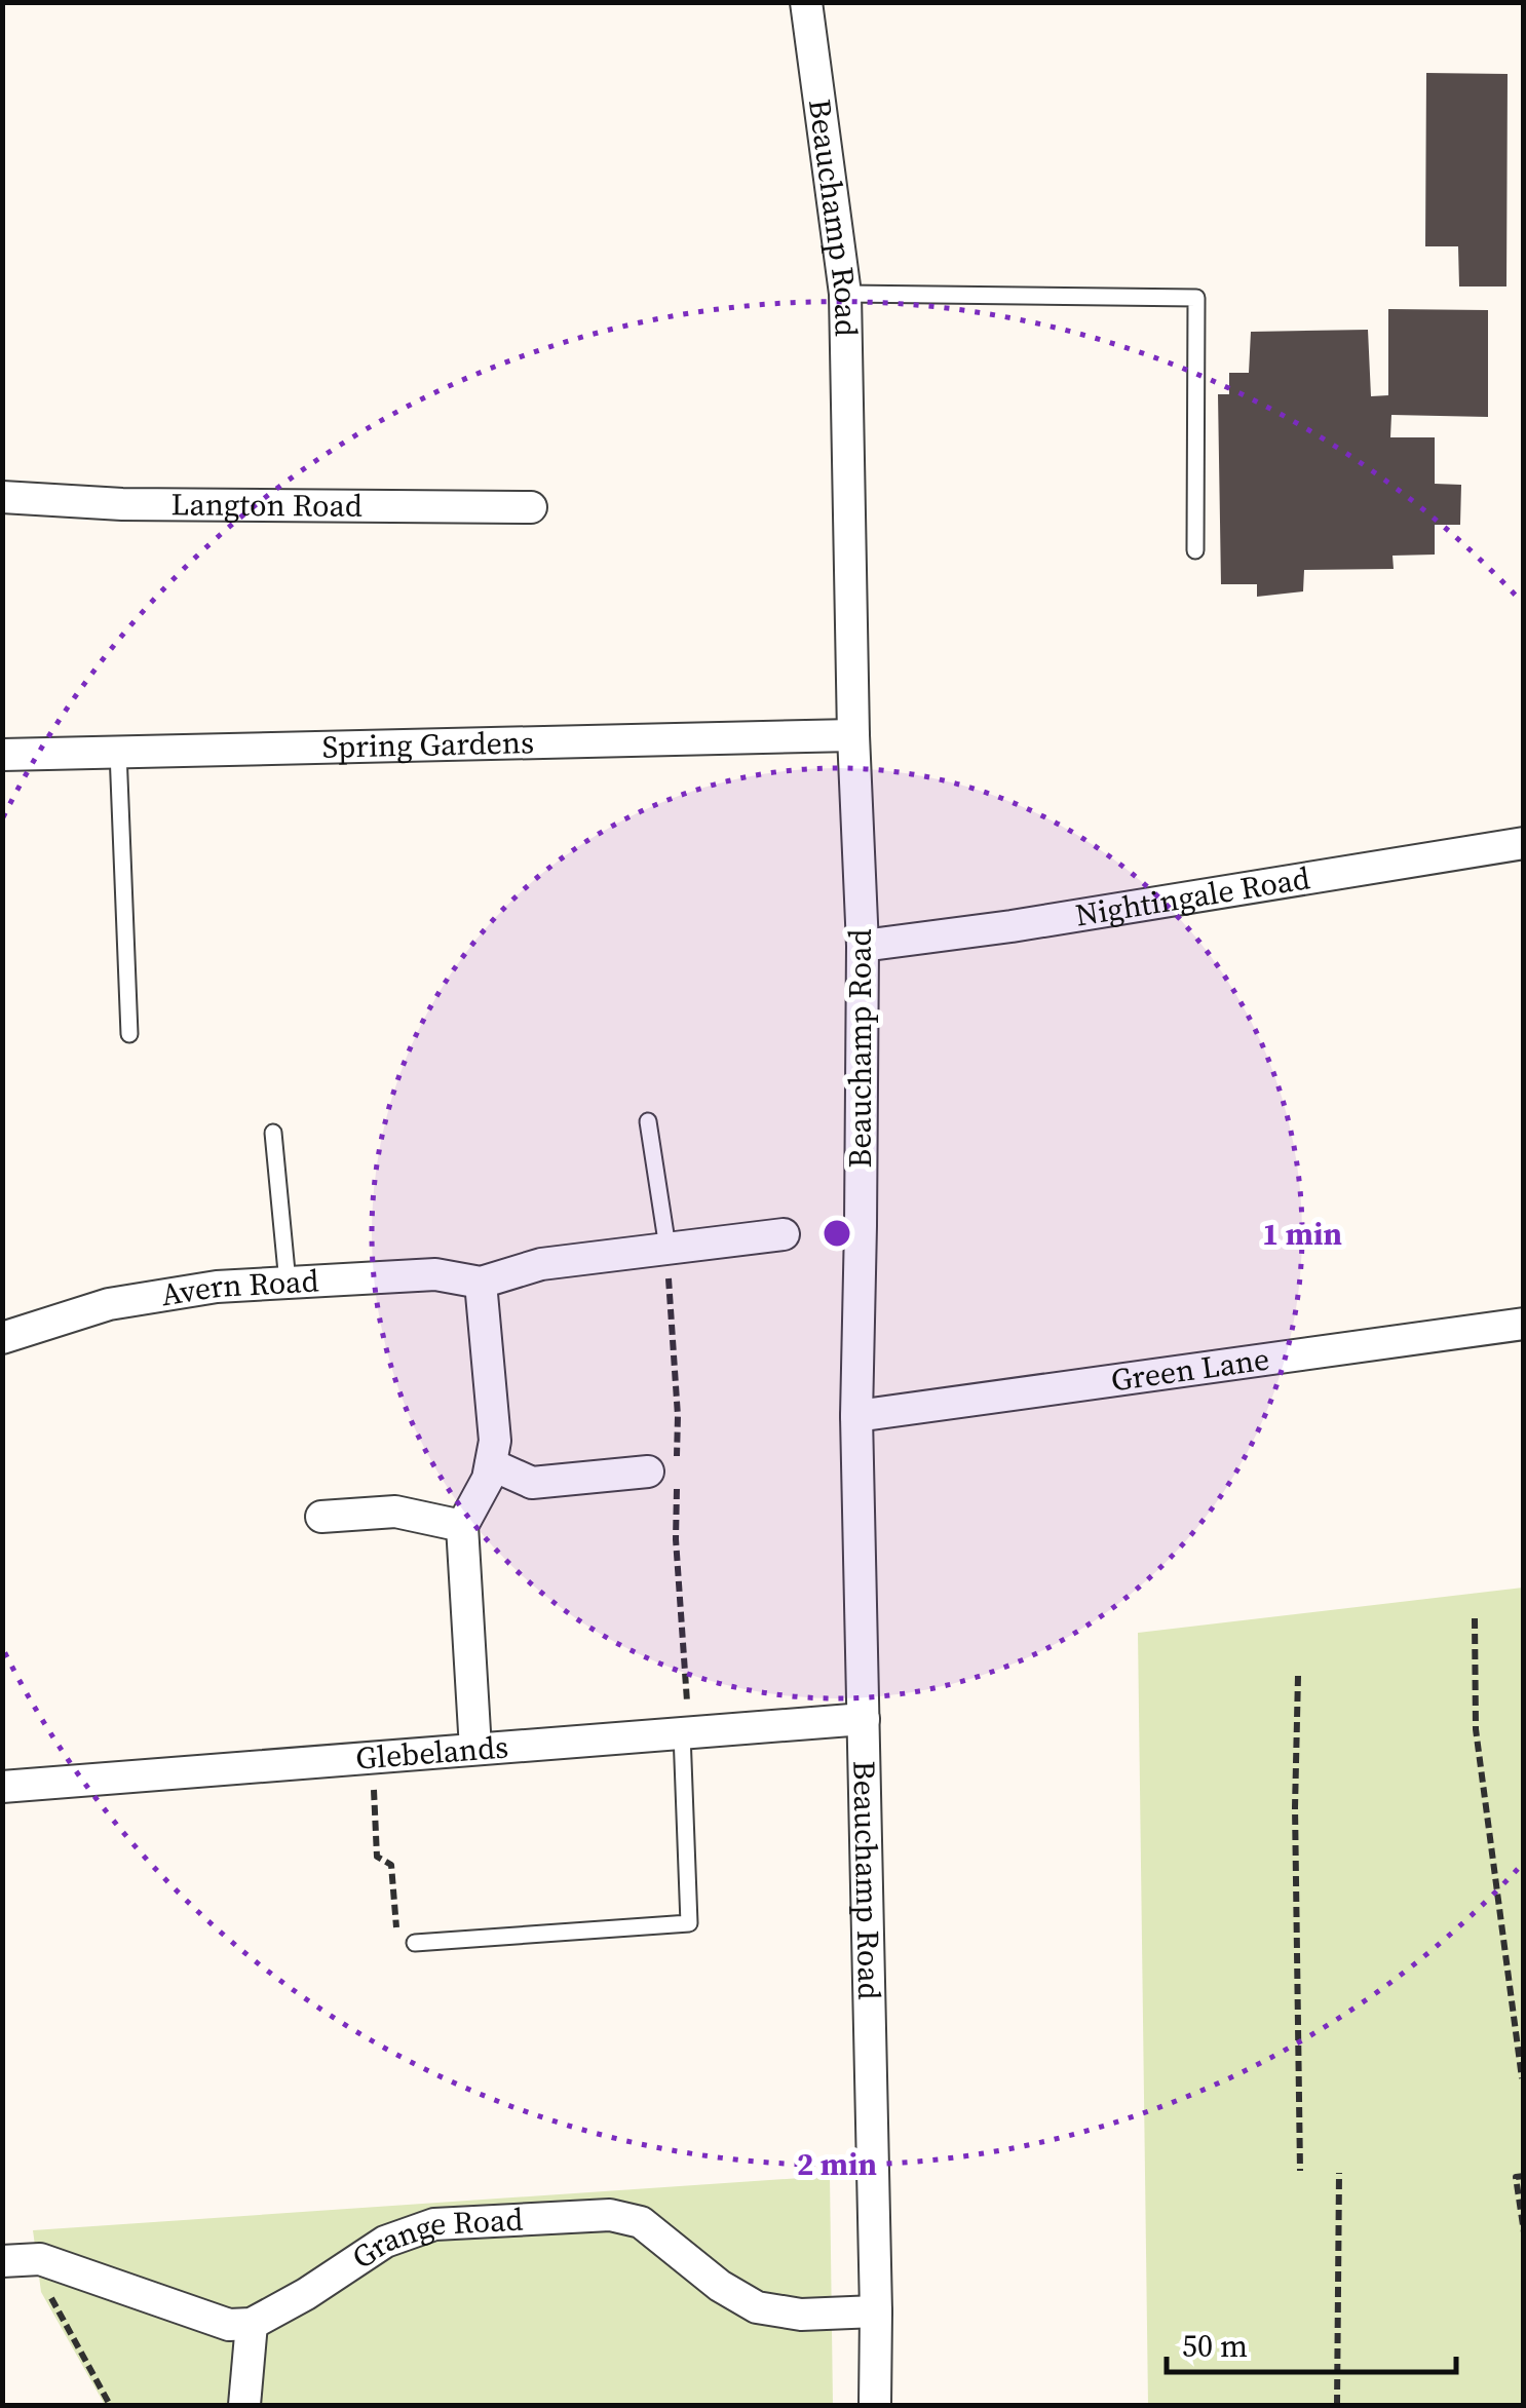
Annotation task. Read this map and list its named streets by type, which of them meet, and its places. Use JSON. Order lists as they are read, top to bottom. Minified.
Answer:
{"streets":{"street":["Beauchamp Road","Langton Road","Spring Gardens","Nightingale Road","Avern Road","Green Lane","Glebelands","Grange Road"]},"crossings":[["Beauchamp Road","Spring Gardens"],["Beauchamp Road","Nightingale Road"],["Beauchamp Road","Green Lane"],["Beauchamp Road","Glebelands"],["Beauchamp Road","Grange Road"]],"scale_bar":"50 m","rings":["1 min","2 min"]}
